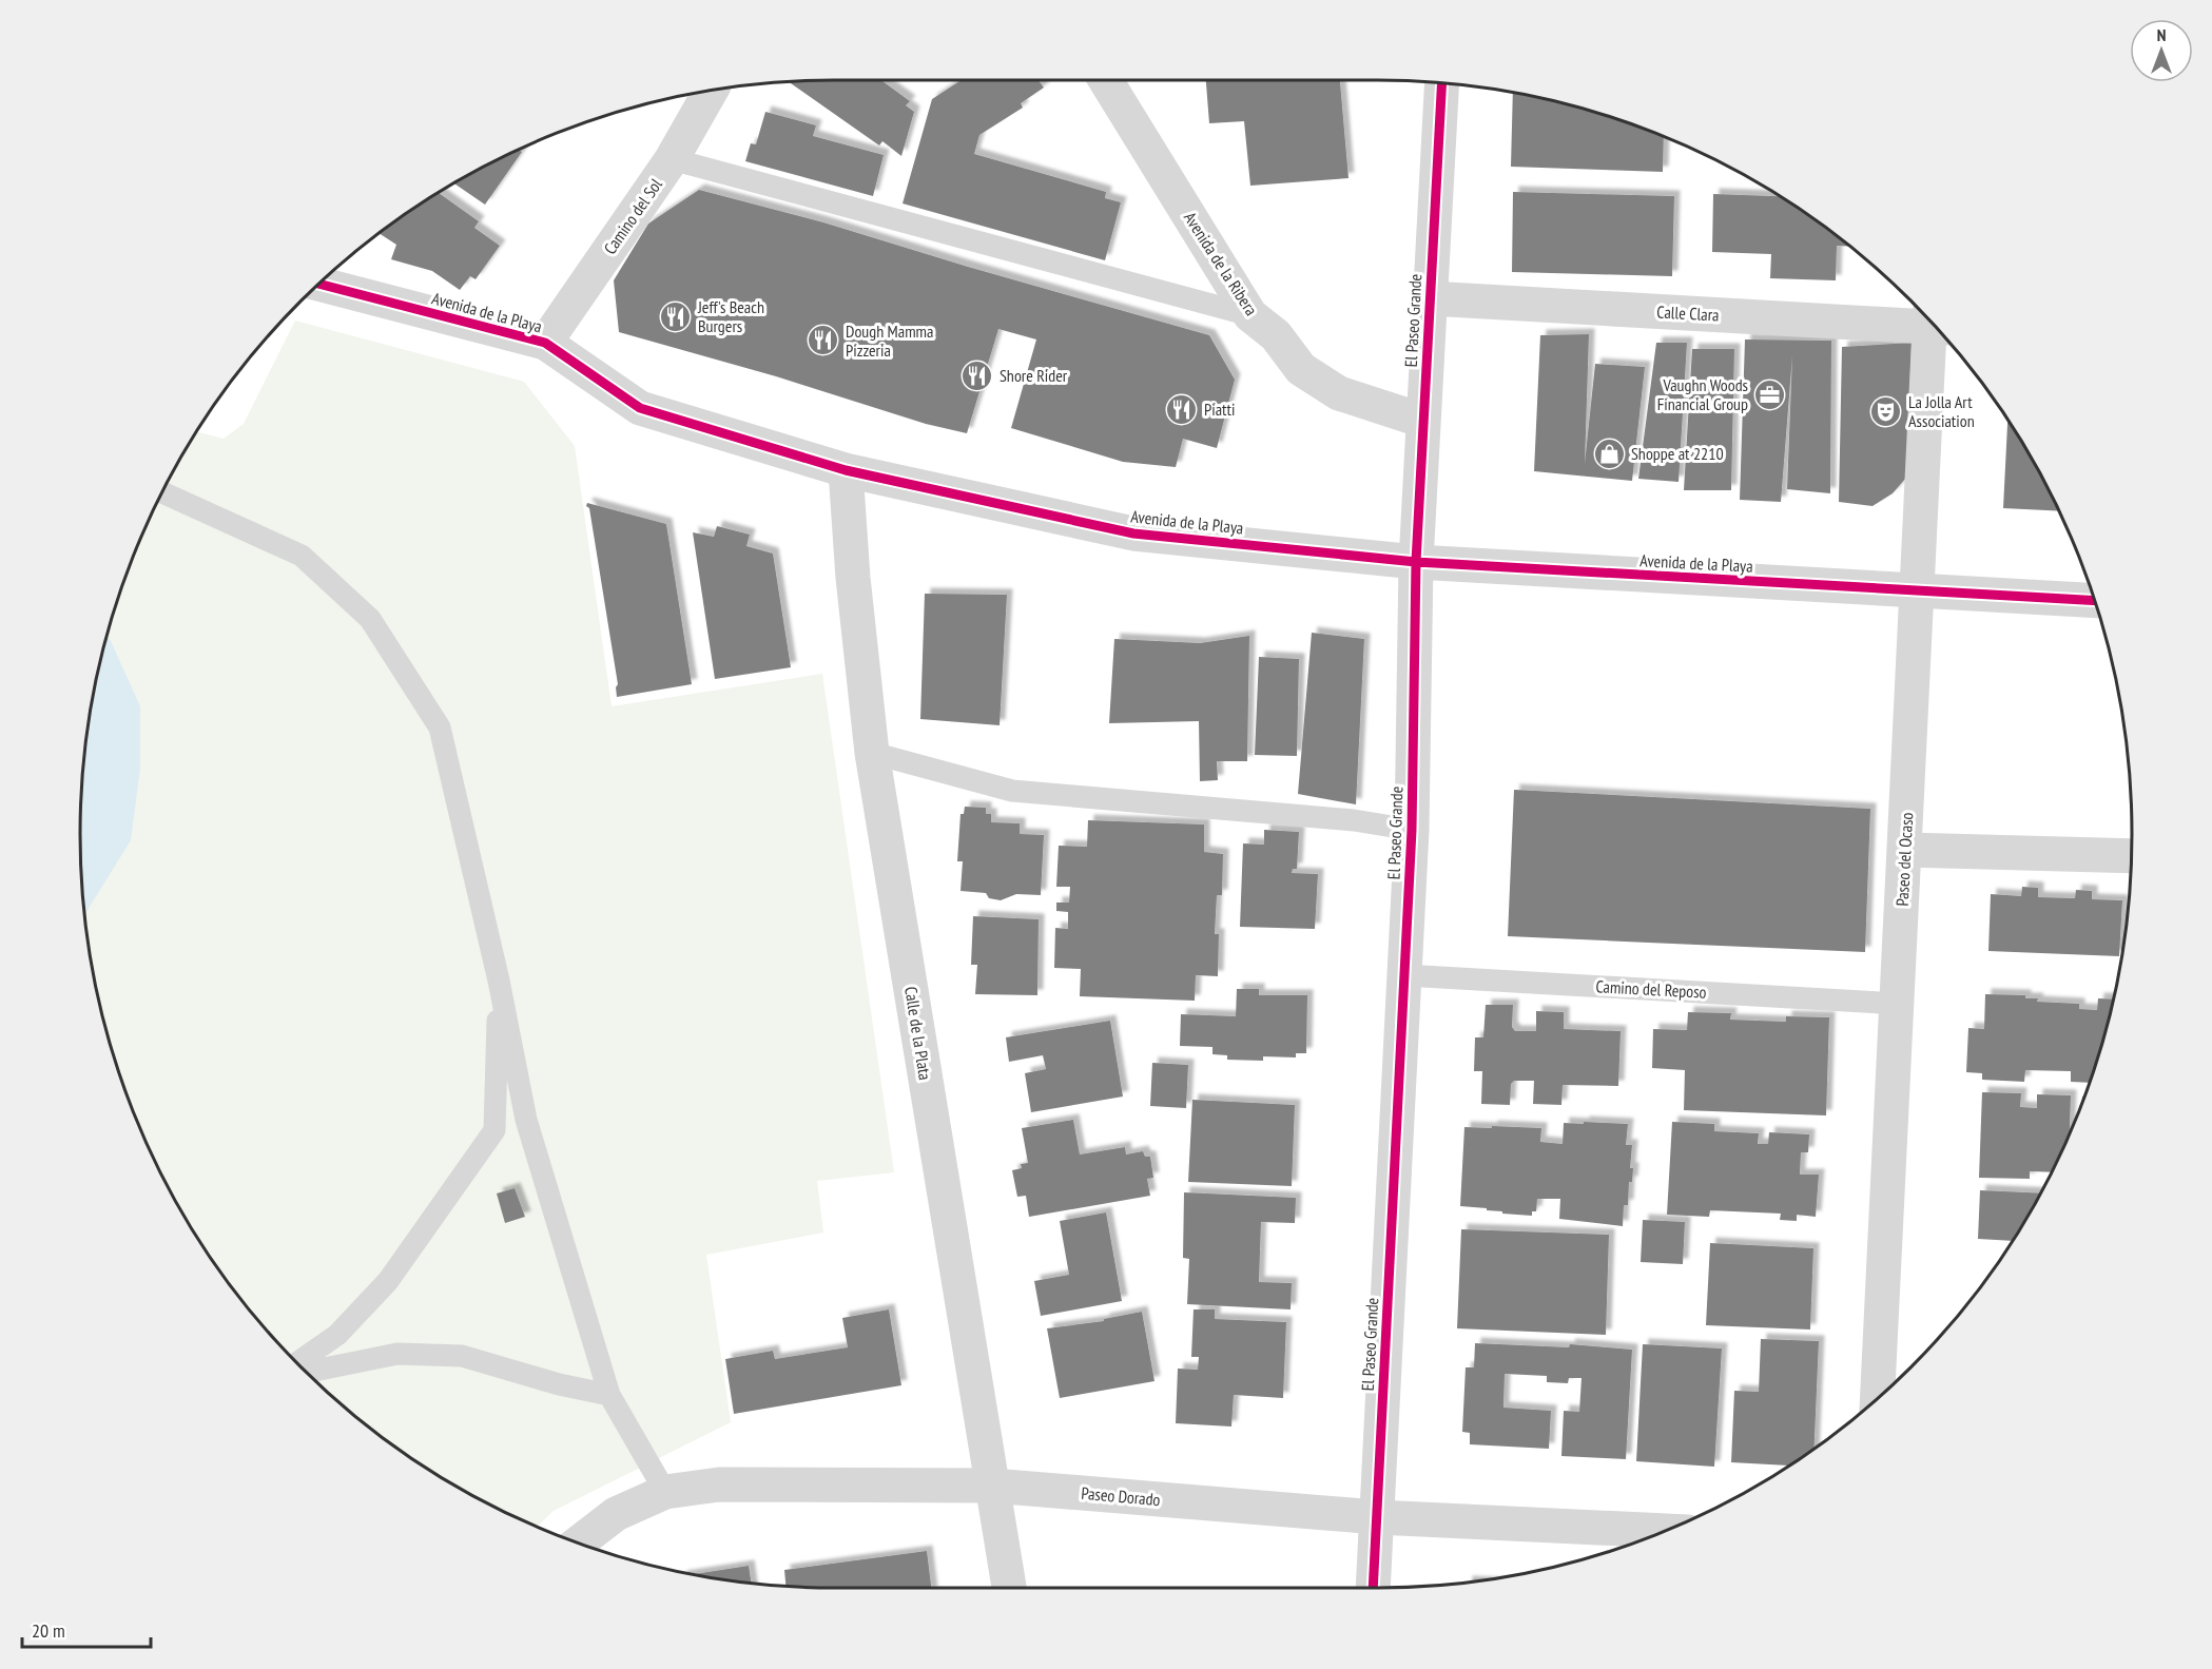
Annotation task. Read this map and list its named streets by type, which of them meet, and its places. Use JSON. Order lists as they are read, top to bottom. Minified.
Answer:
{"streets":{"street":["Camino del Sol","Avenida de la Ribera","Avenida de la Playa","Calle Clara","El Paseo Grande","Paseo del Ocaso","Calle de la Plata","Paseo Dorado"],"lane":["Camino del Reposo"]},"crossings":[["Camino del Sol","Avenida de la Playa"],["Avenida de la Ribera","El Paseo Grande"],["Avenida de la Playa","El Paseo Grande"],["Avenida de la Playa","Paseo del Ocaso"],["Avenida de la Playa","Calle de la Plata"],["Calle Clara","El Paseo Grande"],["El Paseo Grande","Camino del Reposo"],["El Paseo Grande","Paseo Dorado"],["Paseo del Ocaso","Camino del Reposo"],["Calle de la Plata","Paseo Dorado"]],"places":{"restaurant":["Jeff's Beach Burgers","Dough Mamma Pizzeria","Shore Rider","Piatti"],"office":["Vaughn Woods Financial Group"],"theatre":["La Jolla Art Association"],"shop":["Shoppe at 2210"]},"scale_bar":"20 m","north":"top"}
